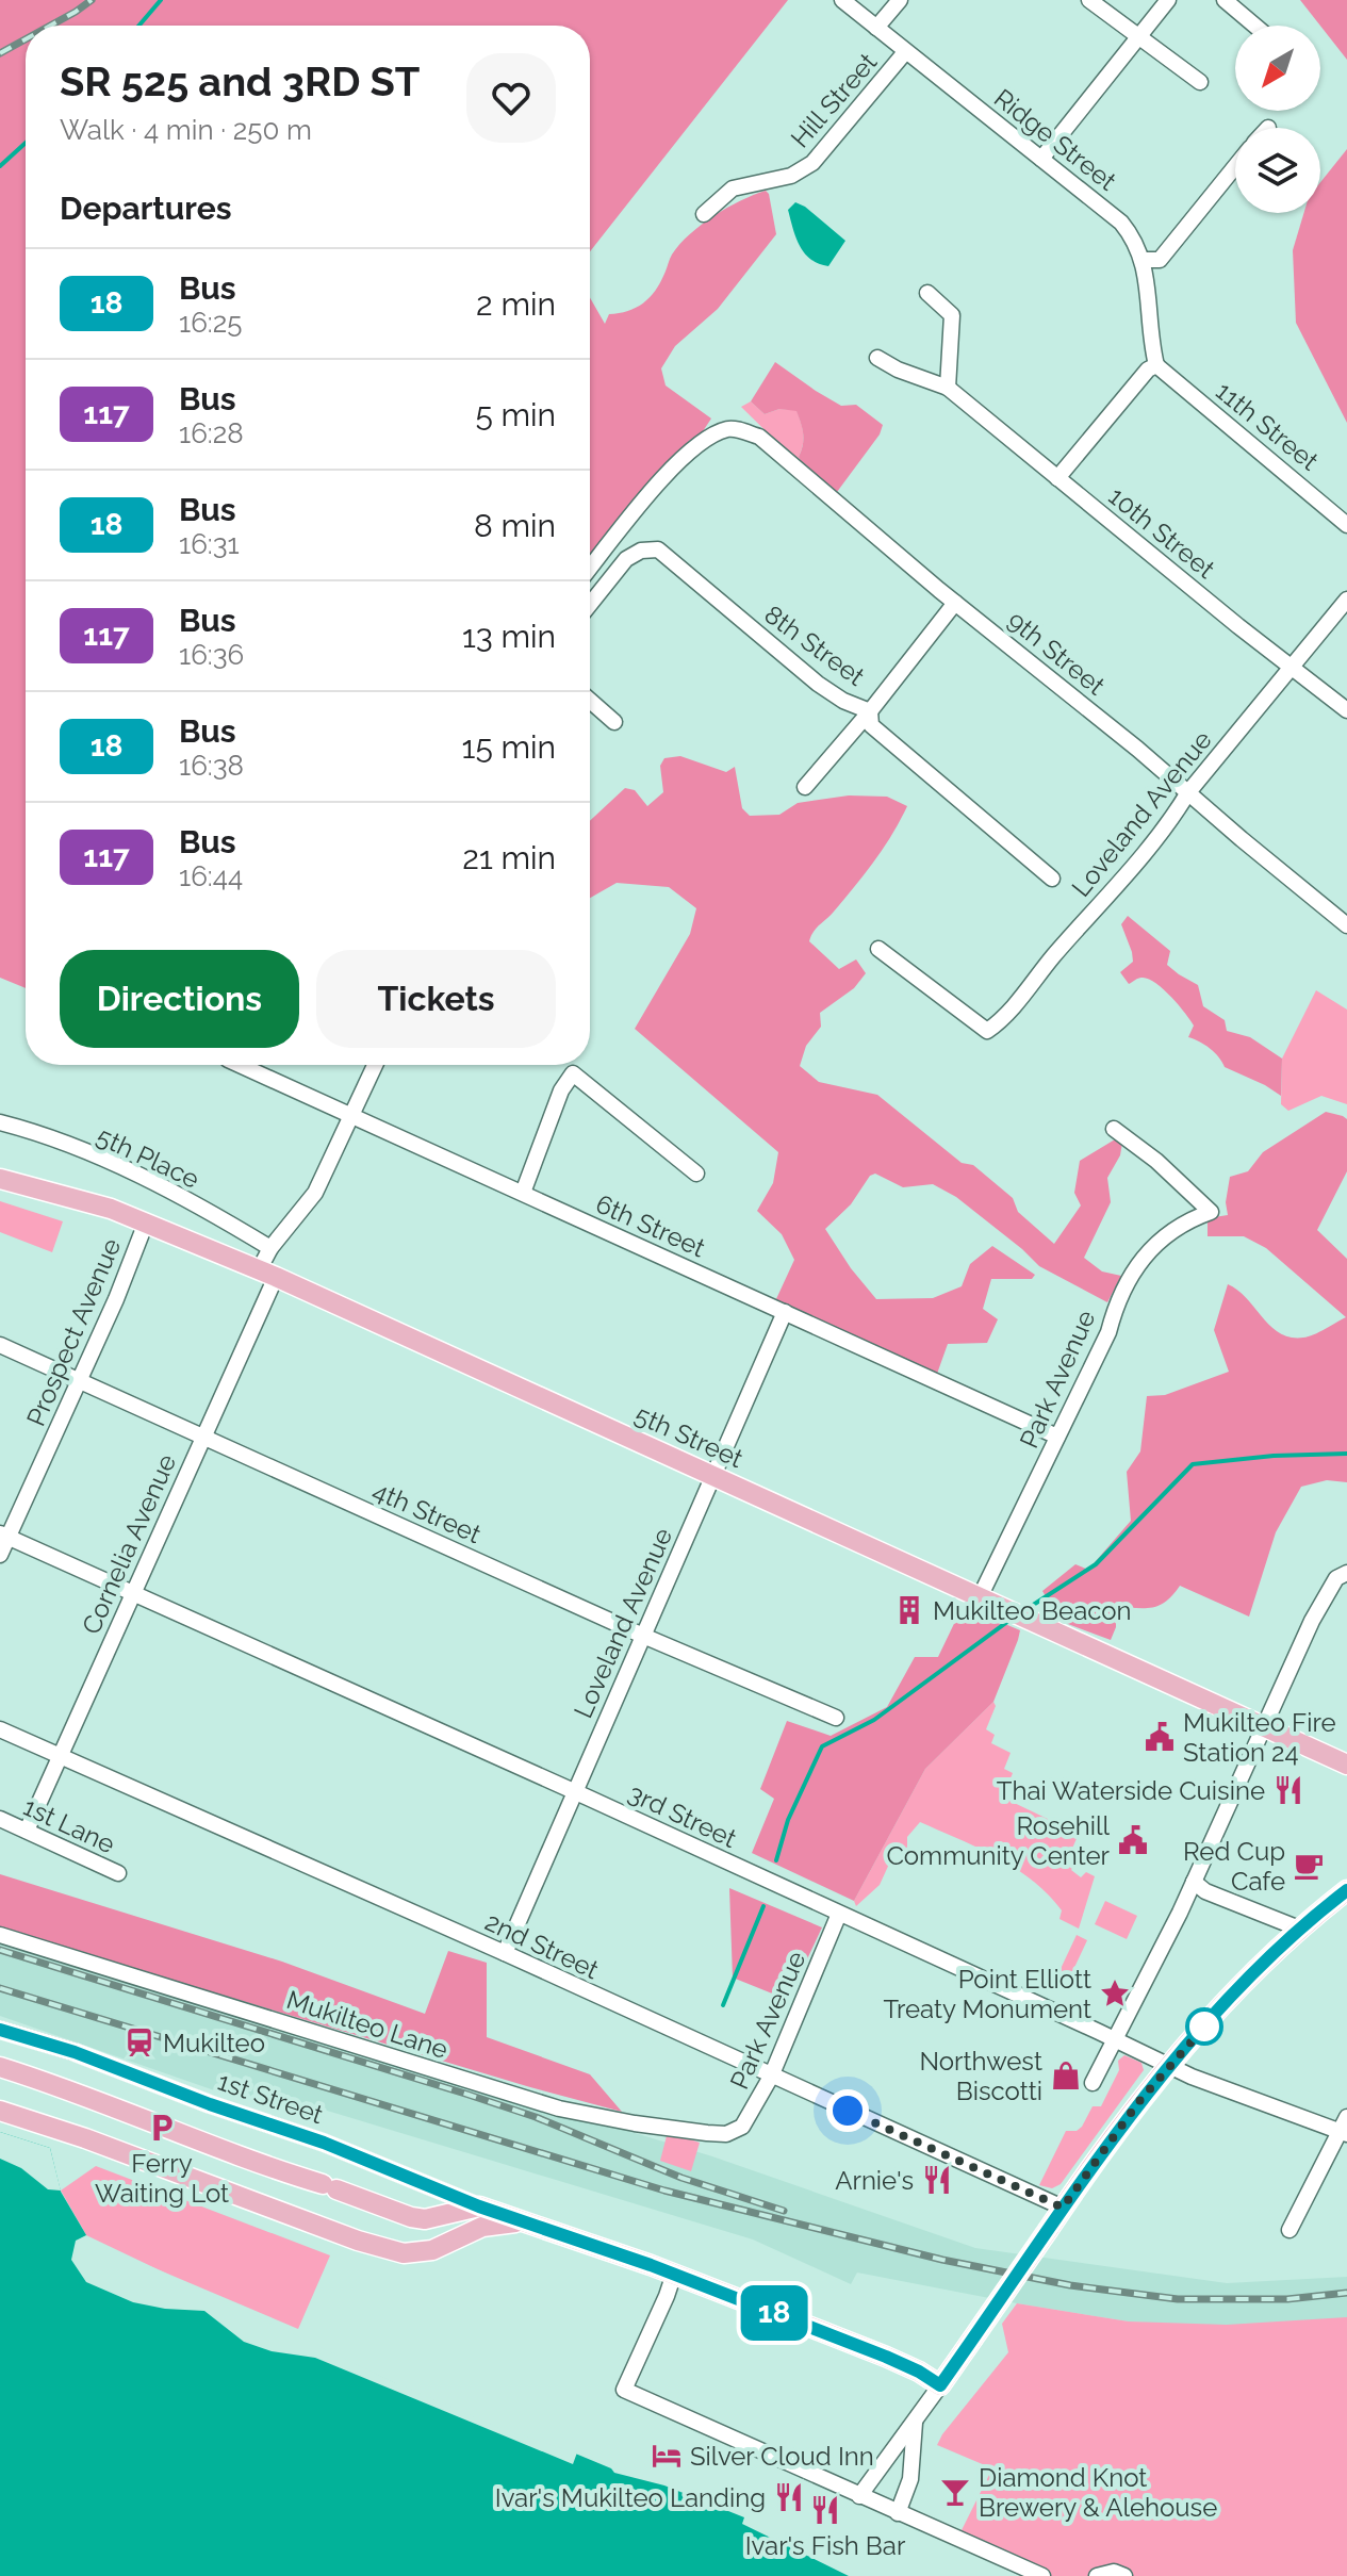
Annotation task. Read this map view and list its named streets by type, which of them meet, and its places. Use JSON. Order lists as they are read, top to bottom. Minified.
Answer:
{"streets":{"main road":["5th Street","1st Street"],"street":["Hill Street","Ridge Street","11th Street","10th Street","8th Street","9th Street","Loveland Avenue","5th Place","6th Street","Prospect Avenue","Park Avenue","4th Street","Cornelia Avenue","3rd Street","1st Lane","2nd Street","Mukilteo Lane"]},"crossings":[["Hill Street","Ridge Street"],["Ridge Street","11th Street"],["10th Street","Loveland Avenue"],["9th Street","Loveland Avenue"],["Loveland Avenue","6th Street"],["Loveland Avenue","5th Street"],["Loveland Avenue","4th Street"],["Loveland Avenue","3rd Street"],["Loveland Avenue","2nd Street"],["5th Place","Cornelia Avenue"],["6th Street","Park Avenue"],["6th Street","Cornelia Avenue"],["Prospect Avenue","5th Street"],["Prospect Avenue","4th Street"],["Prospect Avenue","3rd Street"],["Park Avenue","5th Street"],["Park Avenue","3rd Street"],["Park Avenue","2nd Street"],["Park Avenue","Mukilteo Lane"],["5th Street","Cornelia Avenue"],["4th Street","Cornelia Avenue"],["Cornelia Avenue","3rd Street"],["Cornelia Avenue","1st Lane"],["Cornelia Avenue","2nd Street"]],"places":{"building":["Mukilteo Beacon"],"public building":["Mukilteo Fire Station 24","Rosehill Community Center"],"restaurant":["Thai Waterside Cuisine","Arnie's","Ivar's Mukilteo Landing","Ivar's Fish Bar"],"cafe":["Red Cup Cafe"],"place":["Point Elliott Treaty Monument"],"station":["Mukilteo"],"shop":["Northwest Biscotti"],"parking":["Ferry Waiting Lot"],"hotel":["Silver Cloud Inn"],"bar":["Diamond Knot Brewery & Alehouse"]},"lines":["bus line 18"],"north":"bottom left","page":{"on_map":"18","heading":[["SR 525 and 3RD ST","Walk · 4 min · 250 m"],"Departures"],"list":[{"mark":"18","name":"Bus","note":"16:25","value":"2 min"},{"mark":"117","name":"Bus","note":"16:28","value":"5 min"},{"mark":"18","name":"Bus","note":"16:31","value":"8 min"},{"mark":"117","name":"Bus","note":"16:36","value":"13 min"},{"mark":"18","name":"Bus","note":"16:38","value":"15 min"},{"mark":"117","name":"Bus","note":"16:44","value":"21 min"}],"buttons":["Directions","Tickets"]}}
